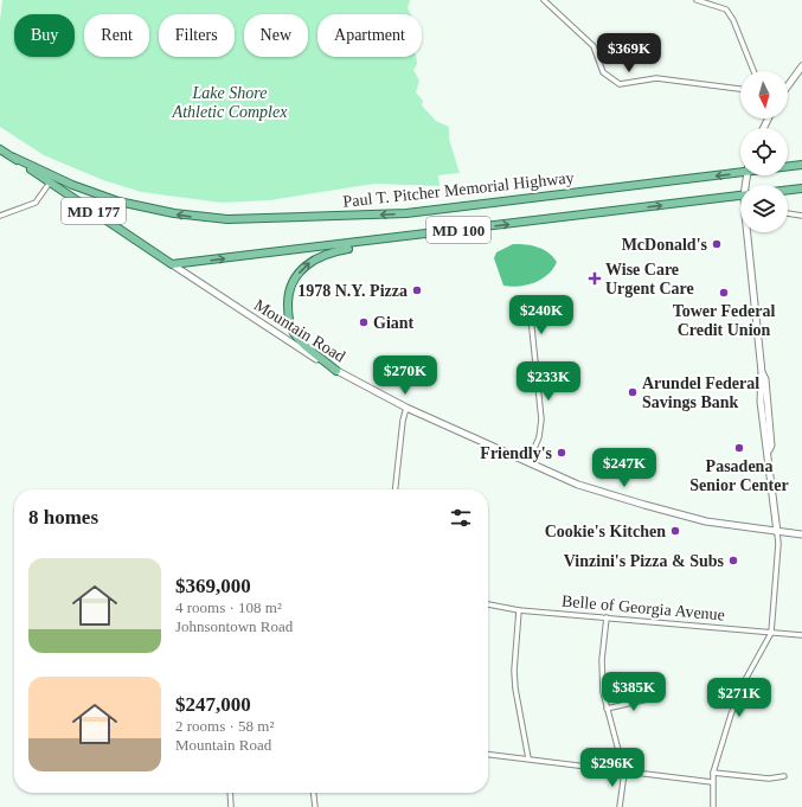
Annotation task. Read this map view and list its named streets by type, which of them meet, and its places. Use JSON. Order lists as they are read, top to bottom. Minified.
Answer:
{"streets":{"main road":["Paul T. Pitcher Memorial Highway","MD 177","MD 100","Mountain Road"],"street":["Belle of Georgia Avenue"]},"crossings":[["Paul T. Pitcher Memorial Highway","Mountain Road"],["MD 100","Mountain Road"]],"parks":["Lake Shore Athletic Complex"],"places":{"other":["McDonald's","1978 N.Y. Pizza","Tower Federal Credit Union","Giant","Arundel Federal Savings Bank","Pasadena Senior Center","Friendly's","Cookie's Kitchen","Vinzini's Pizza & Subs"],"health":["Wise Care Urgent Care"]},"north":"bottom","page":{"chip":["Buy","Rent","Filters","New","Apartment"],"price":["$369K","$240K","$270K","$233K","$247K","$385K","$271K","$296K"],"heading":"8 homes","list":[{"name":"$369,000","note":"4 rooms · 108 m² · Johnsontown Road"},{"name":"$247,000","note":"2 rooms · 58 m² · Mountain Road"}]}}
